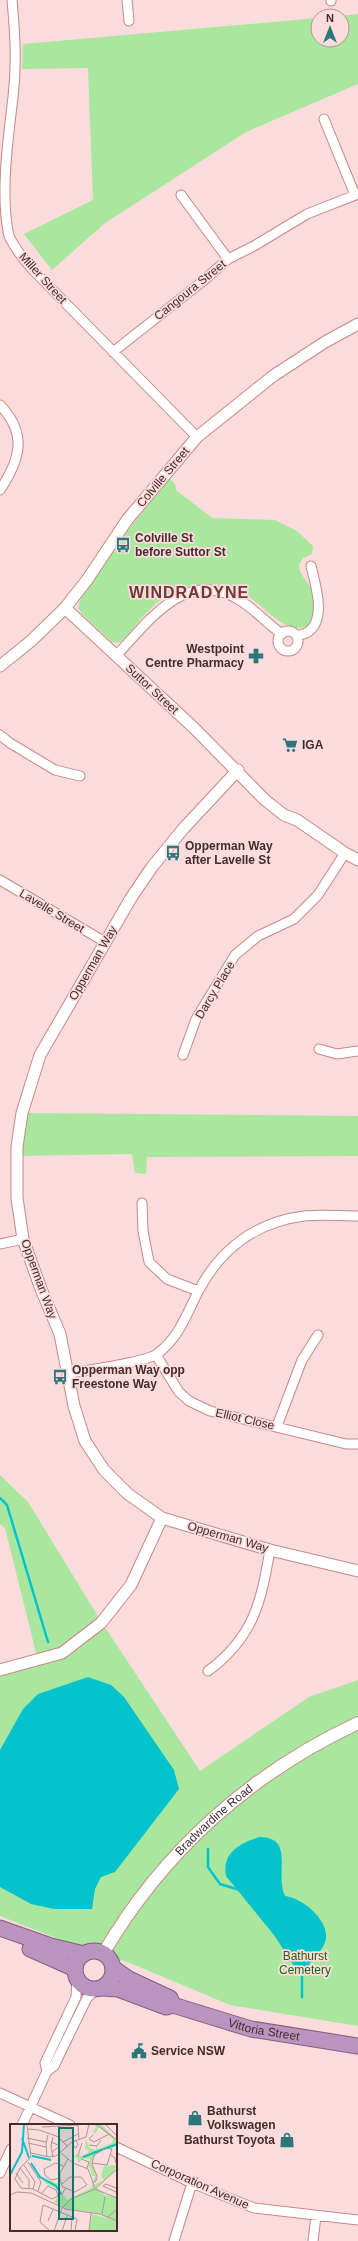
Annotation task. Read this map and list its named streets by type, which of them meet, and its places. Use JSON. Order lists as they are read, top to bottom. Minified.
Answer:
{"streets":{"highway":["Vittoria Street"],"main road":["Bradwardine Road"],"street":["Miller Street","Cangoura Street","Colville Street","Suttor Street","Lavelle Street","Opperman Way","Darcy Place","Elliot Close","Corporation Avenue"]},"crossings":[["Miller Street","Cangoura Street"],["Miller Street","Colville Street"],["Colville Street","Suttor Street"],["Suttor Street","Opperman Way"],["Suttor Street","Darcy Place"],["Lavelle Street","Opperman Way"],["Bradwardine Road","Vittoria Street"]],"districts":["WINDRADYNE"],"parks":["Bathurst Cemetery"],"places":{"bus stop":["Colville St before Suttor St","Opperman Way after Lavelle St","Opperman Way opp Freestone Way"],"pharmacy":["Westpoint Centre Pharmacy"],"supermarket":["IGA"],"public building":["Service NSW"],"shop":["Bathurst Volkswagen","Bathurst Toyota"]},"north":"top"}
